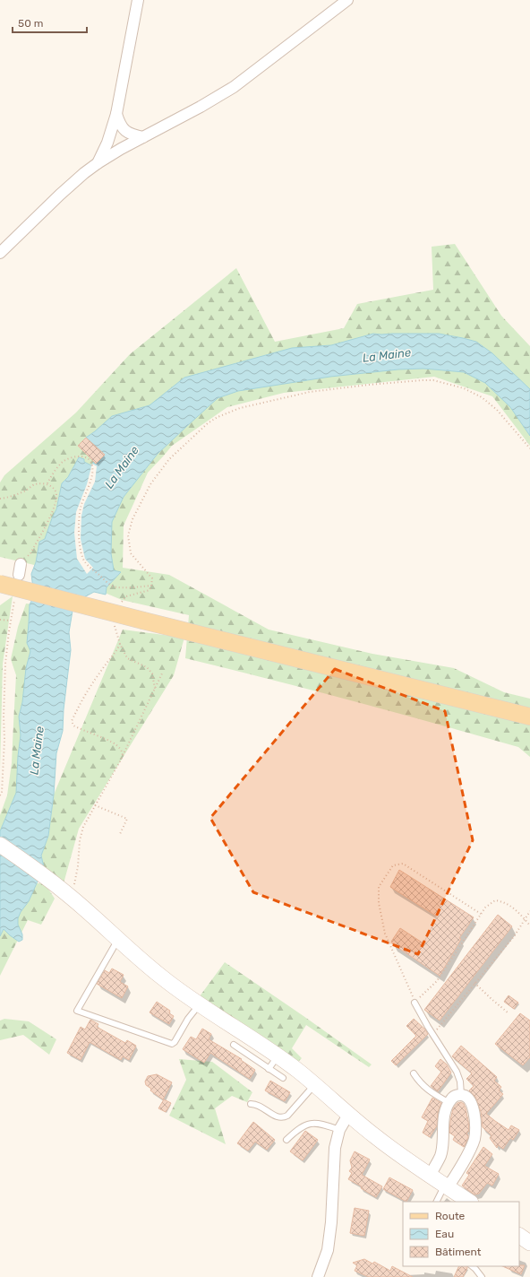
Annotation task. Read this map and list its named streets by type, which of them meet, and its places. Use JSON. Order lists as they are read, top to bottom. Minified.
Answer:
{"water":["La Maine"],"legend":["Route","Eau","Bâtiment"],"scale_bar":"50 m"}
